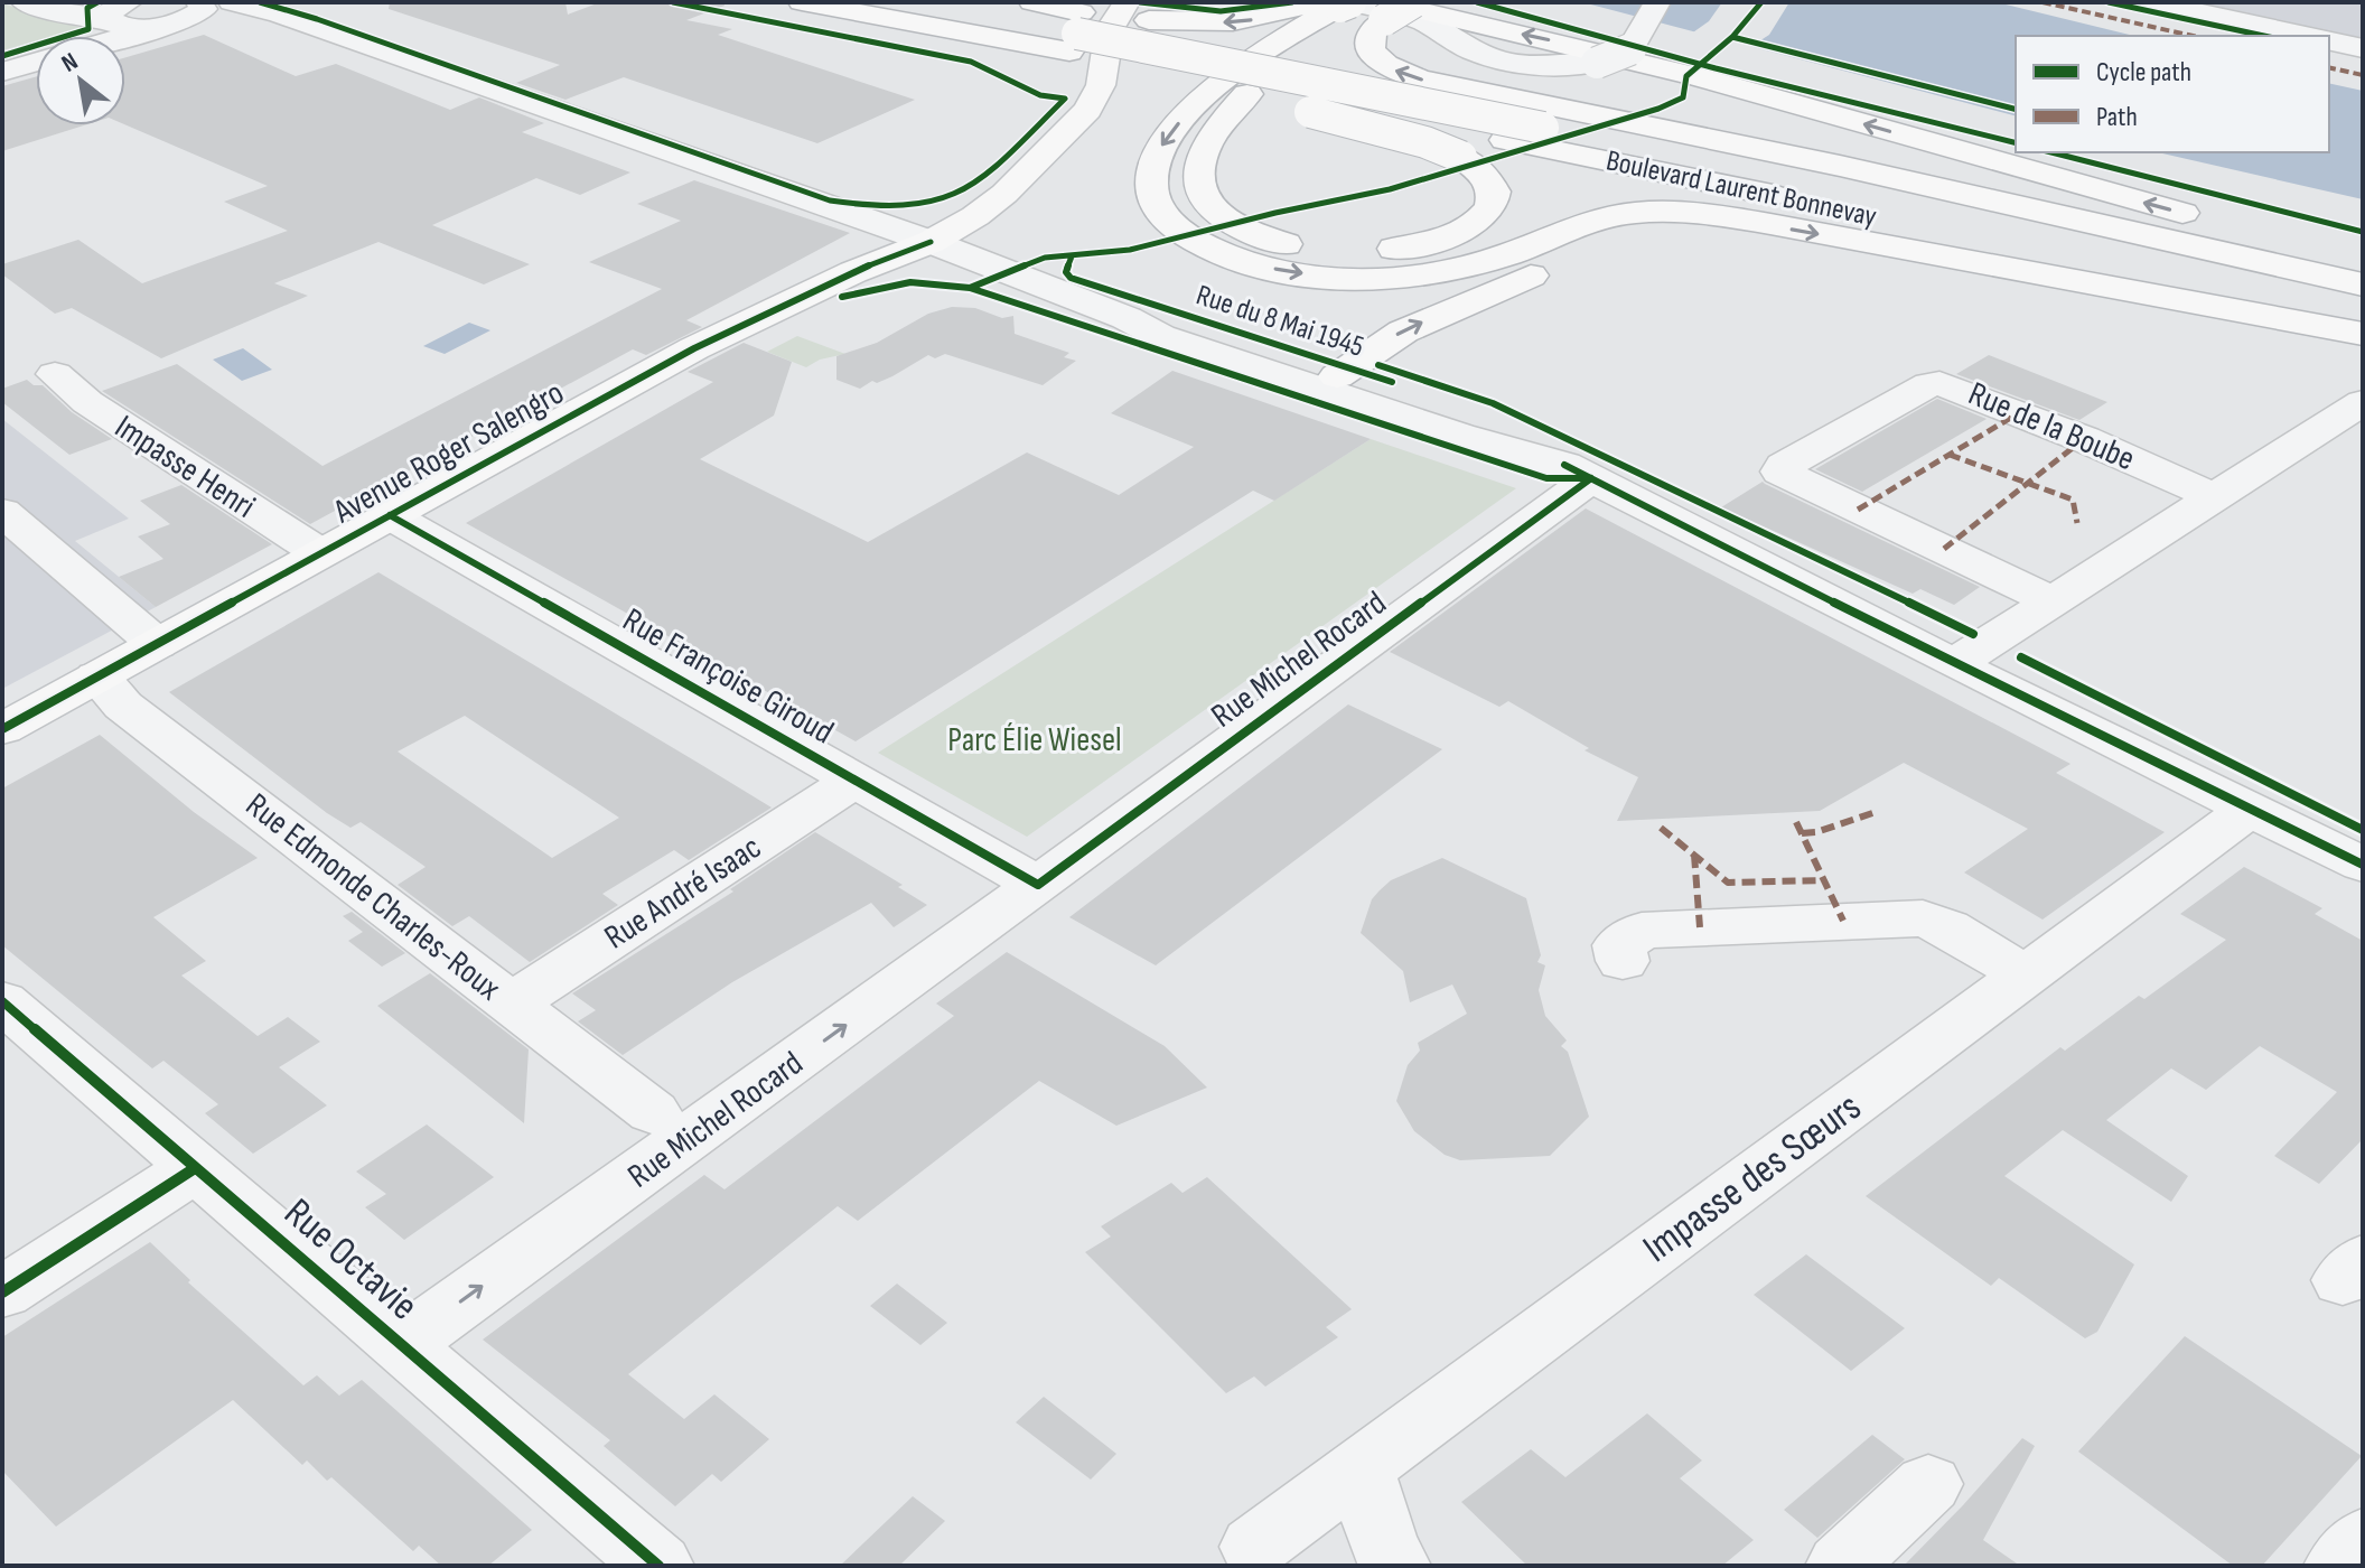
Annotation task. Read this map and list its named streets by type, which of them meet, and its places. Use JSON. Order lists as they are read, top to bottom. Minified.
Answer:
{"streets":{"main road":["Boulevard Laurent Bonnevay","Avenue Roger Salengro"],"street":["Rue du 8 Mai 1945","Rue de la Boube","Impasse Henri","Rue Michel Rocard","Rue Françoise Giroud","Rue André Isaac","Rue Edmonde Charles-Roux","Impasse des Sœurs","Rue Octavie"]},"crossings":[["Rue du 8 Mai 1945","Avenue Roger Salengro"],["Rue du 8 Mai 1945","Rue Michel Rocard"],["Rue du 8 Mai 1945","Impasse des Sœurs"],["Avenue Roger Salengro","Impasse Henri"],["Avenue Roger Salengro","Rue Françoise Giroud"],["Avenue Roger Salengro","Rue Edmonde Charles-Roux"],["Rue Michel Rocard","Rue Françoise Giroud"],["Rue Michel Rocard","Rue Octavie"],["Rue Françoise Giroud","Rue André Isaac"],["Rue André Isaac","Rue Edmonde Charles-Roux"]],"one_way":["Rue Michel Rocard"],"parks":["Parc Élie Wiesel"],"legend":["Cycle path","Path"],"north":"top left"}
